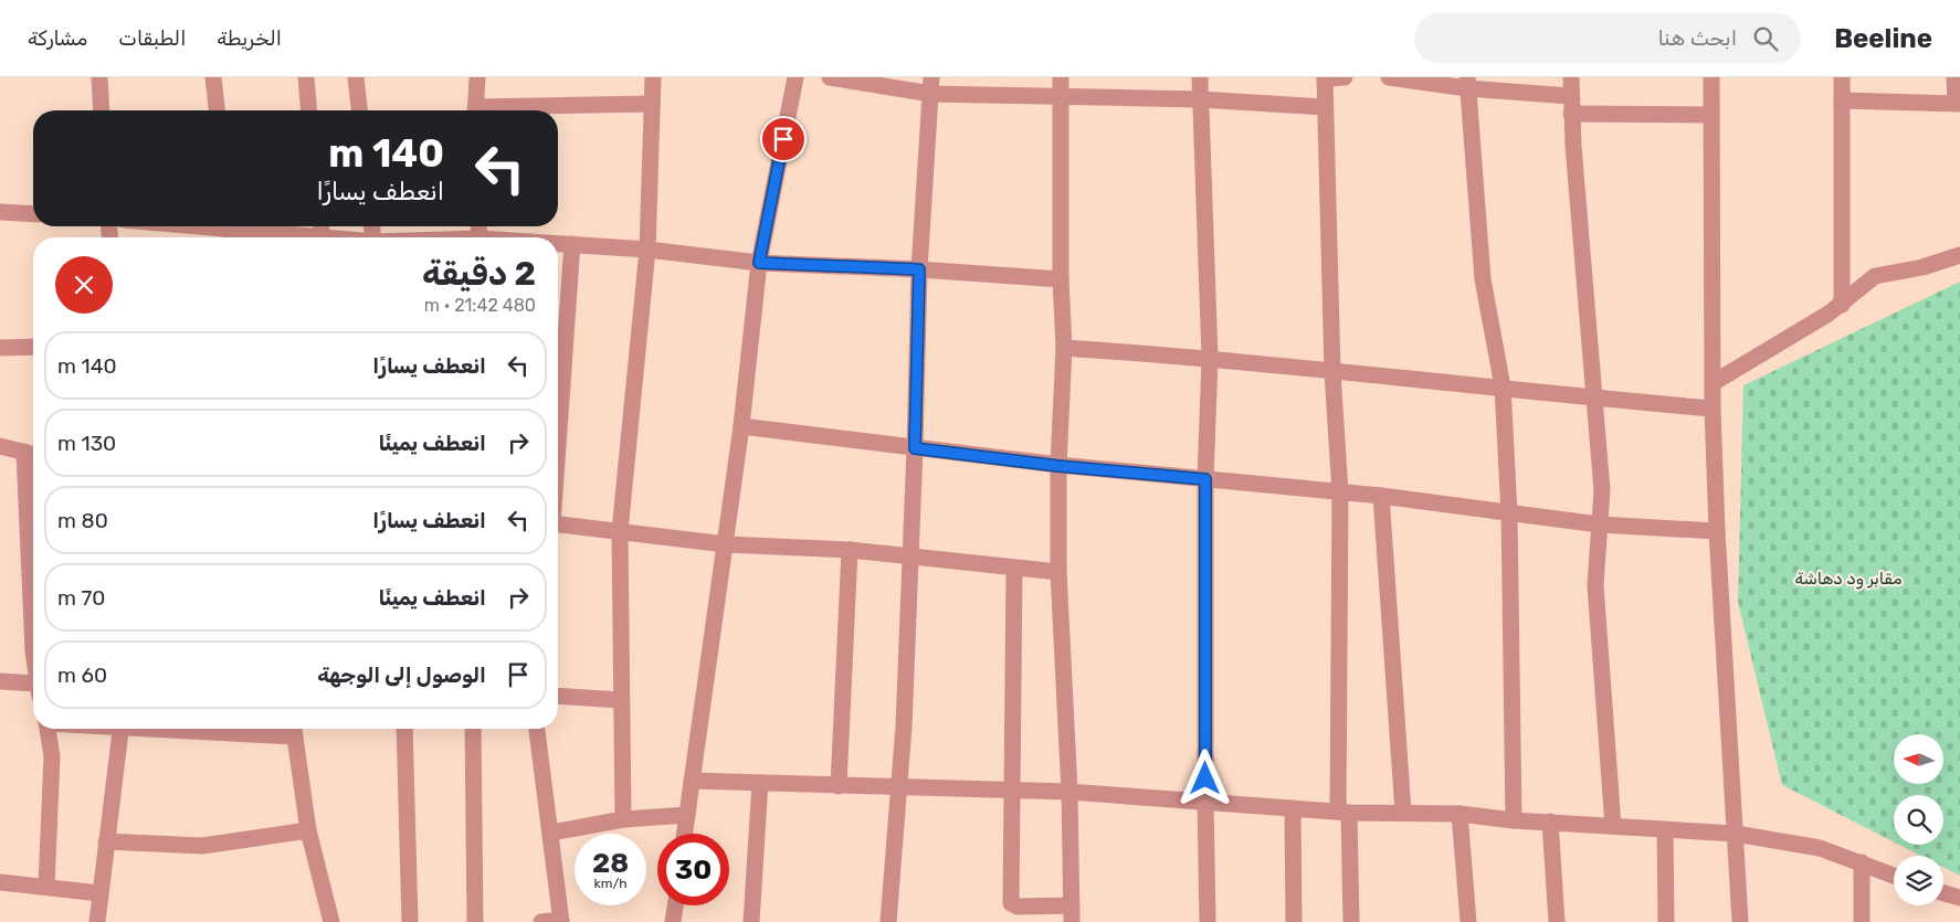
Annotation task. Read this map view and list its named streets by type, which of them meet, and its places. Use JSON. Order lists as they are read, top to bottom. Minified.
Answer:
{"parks":["مقابر ود دهاشة"],"north":"left","page":{"header":"Beeline","search":"ابحث هنا","nav":["الخريطة","الطبقات","مشاركة"],"turn":["140 m","انعطف يسارًا"],"heading":["2 دقيقة","480 m · 21:42"],"list":[{"name":"انعطف يسارًا","value":"140 m"},{"name":"انعطف يمينًا","value":"130 m"},{"name":"انعطف يسارًا","value":"80 m"},{"name":"انعطف يمينًا","value":"70 m"},{"name":"الوصول إلى الوجهة","value":"60 m"}],"speed":"28 km/h","limit":"30"}}
